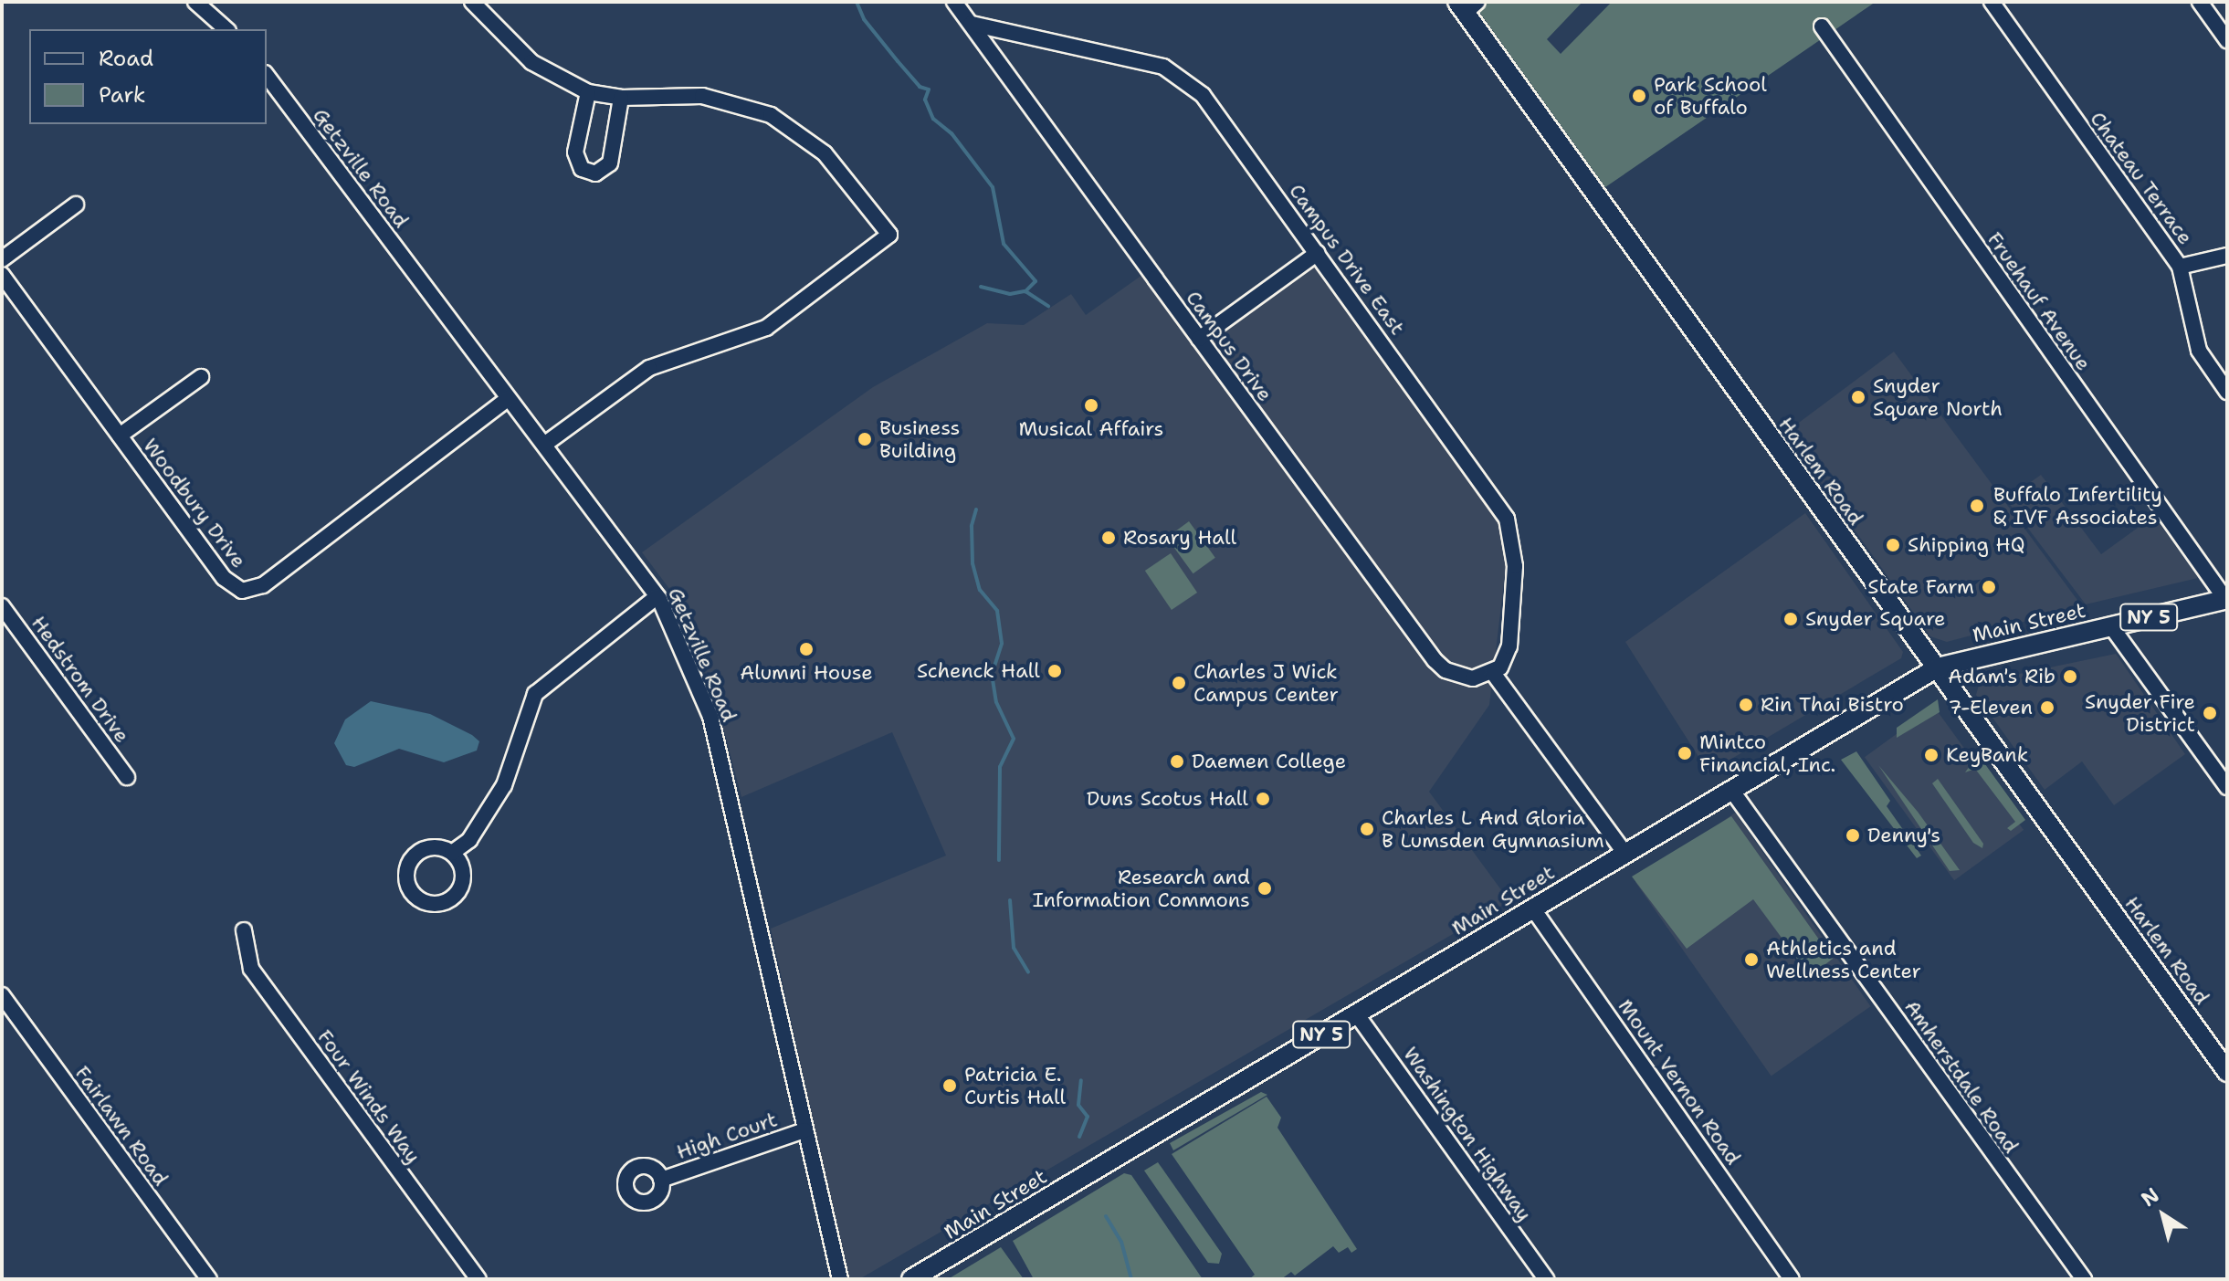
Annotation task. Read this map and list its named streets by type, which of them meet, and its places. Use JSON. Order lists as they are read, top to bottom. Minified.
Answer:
{"streets":{"main road":["Harlem Road","NY 5","Main Street"],"street":["Getzville Road","Chateau Terrace","Campus Drive East","Fruehauf Avenue","Campus Drive","Woodbury Drive","Hedstrom Drive","Amherstdale Road","Mount Vernon Road","Four Winds Way","Fairlawn Road","Washington Highway","High Court"]},"crossings":[["Getzville Road","Woodbury Drive"],["Getzville Road","High Court"],["Campus Drive East","Campus Drive"],["Fruehauf Avenue","Main Street"],["Harlem Road","Main Street"],["Main Street","Amherstdale Road"],["Main Street","Mount Vernon Road"],["Main Street","Washington Highway"]],"places":["Park School of Buffalo","Snyder Square North","Musical Affairs","Business Building","Buffalo Infertility & IVF Associates","Rosary Hall","Shipping HQ","State Farm","Snyder Square","Alumni House","Schenck Hall","Adam's Rib","Charles J Wick Campus Center","Rin Thai Bistro","7-Eleven","Snyder Fire District","Mintco Financial, Inc.","KeyBank","Daemen College","Duns Scotus Hall","Charles L And Gloria B Lumsden Gymnasium","Denny's","Research and Information Commons","Athletics and Wellness Center","Patricia E. Curtis Hall"],"legend":["Road","Park"],"north":"top left"}
